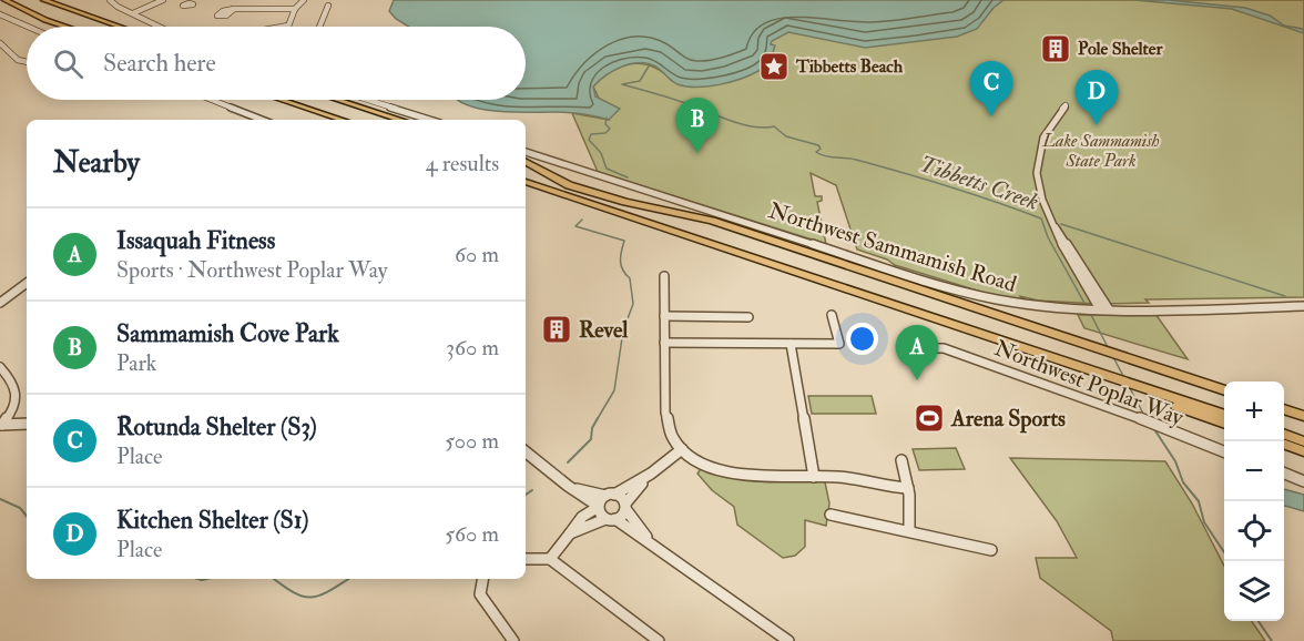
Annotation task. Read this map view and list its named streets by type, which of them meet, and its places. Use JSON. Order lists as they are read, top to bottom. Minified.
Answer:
{"streets":{"street":["Northwest Sammamish Road","Northwest Poplar Way"]},"water":["Tibbetts Creek"],"parks":["Lake Sammamish State Park"],"places":{"building":["Pole Shelter","Revel"],"place":["Tibbetts Beach"],"sports":["Arena Sports"]},"page":{"search":"Search here","pins":["C","D","B","A"],"heading":["Nearby","4 results"],"list":[{"mark":"A","name":"Issaquah Fitness","note":"Sports · Northwest Poplar Way","value":"60 m"},{"mark":"B","name":"Sammamish Cove Park","note":"Park","value":"360 m"},{"mark":"C","name":"Rotunda Shelter (S3)","note":"Place","value":"500 m"},{"mark":"D","name":"Kitchen Shelter (S1)","note":"Place","value":"560 m"}],"map_buttons":["+","−"]}}
